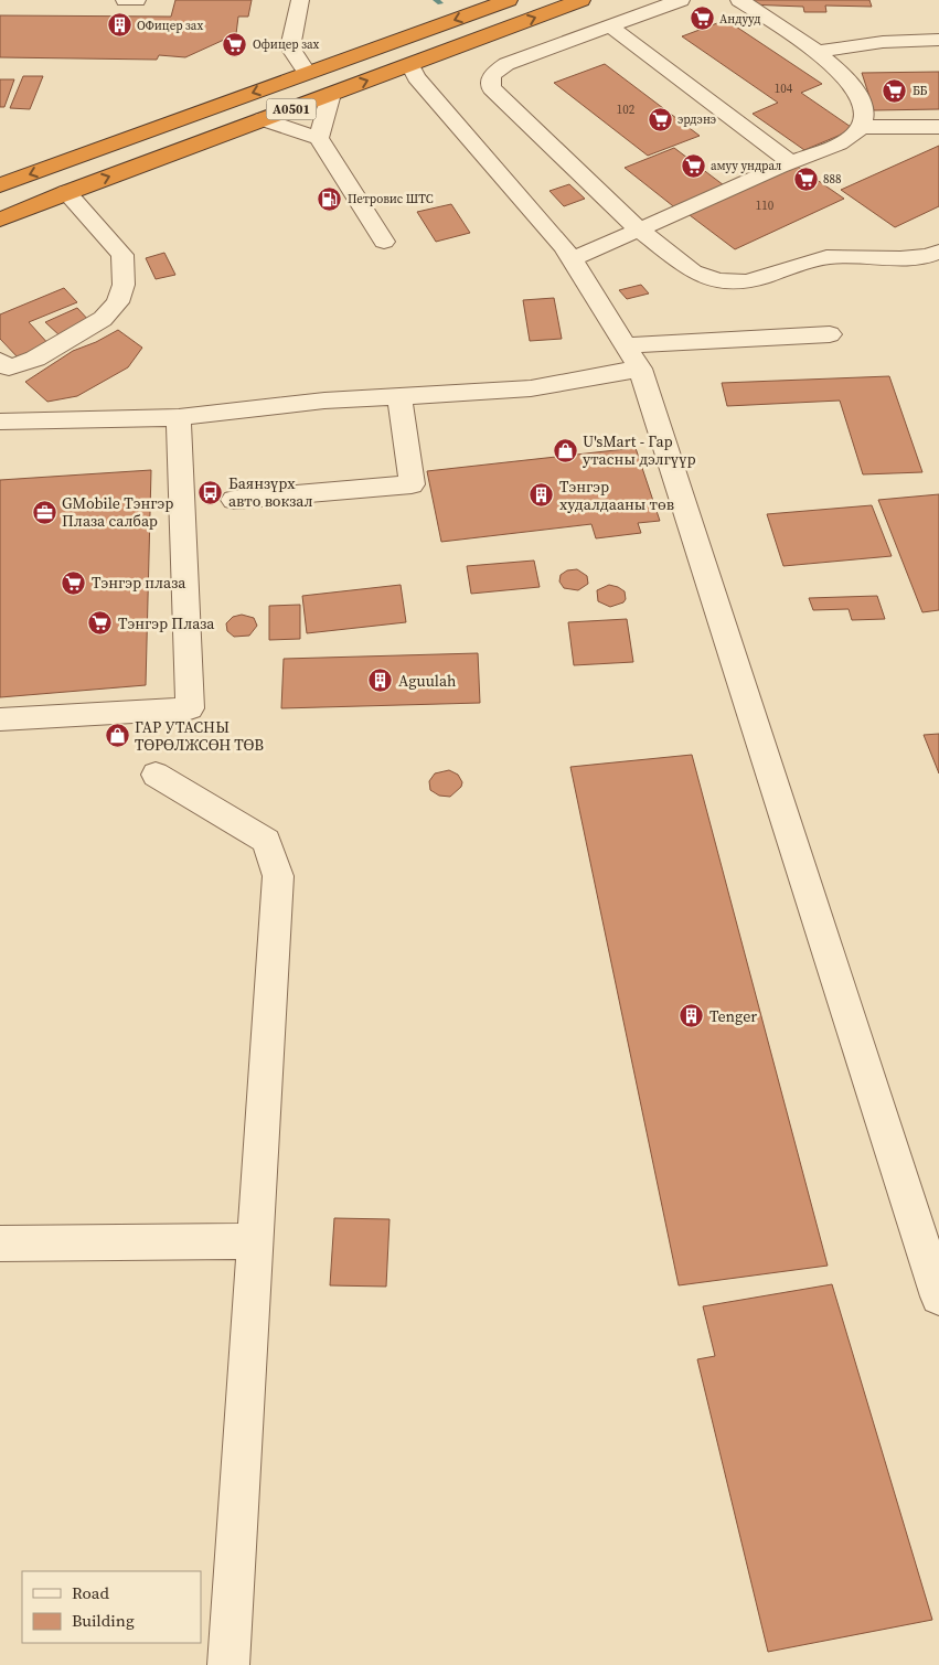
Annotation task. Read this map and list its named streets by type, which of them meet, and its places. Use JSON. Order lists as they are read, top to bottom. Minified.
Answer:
{"streets":{"highway":["A0501"]},"places":{"supermarket":["Андууд","Офицер зах","ББ","эрдэнэ","амуу ундрал","888","Тэнгэр плаза","Тэнгэр Плаза"],"building":["ОФицер зах","Тэнгэр худалдааны төв","Aguulah","Tenger"],"fuel station":["Петровис ШТС"],"shop":["U'sMart - Гар утасны дэлгүүр","ГАР УТАСНЫ ТӨРӨЛЖСӨН ТӨВ"],"bus stop":["Баянзүрх авто вокзал"],"office":["GMobile Тэнгэр Плаза салбар"]},"house_numbers":["104","102","110"],"legend":["Road","Building"]}
